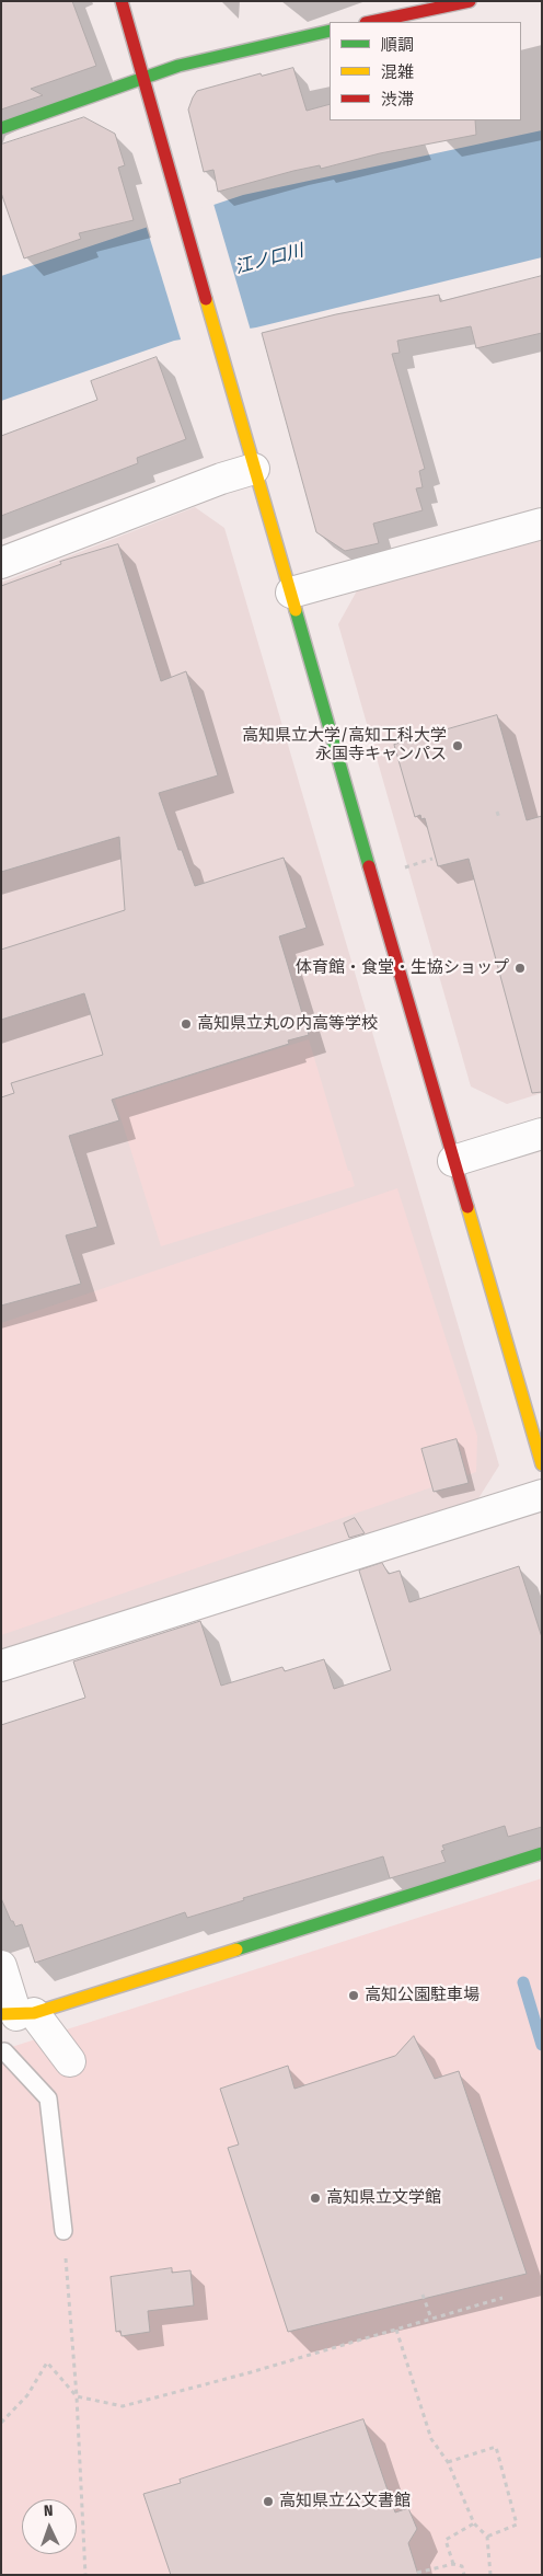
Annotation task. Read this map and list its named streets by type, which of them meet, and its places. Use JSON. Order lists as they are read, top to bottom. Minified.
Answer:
{"water":["江ノ口川"],"places":["高知県立大学/高知工科大学 永国寺キャンパス","体育館・食堂・生協ショップ","高知県立丸の内高等学校","高知公園駐車場","高知県立文学館","高知県立公文書館"],"legend":["順調","混雑","渋滞"],"north":"top"}
